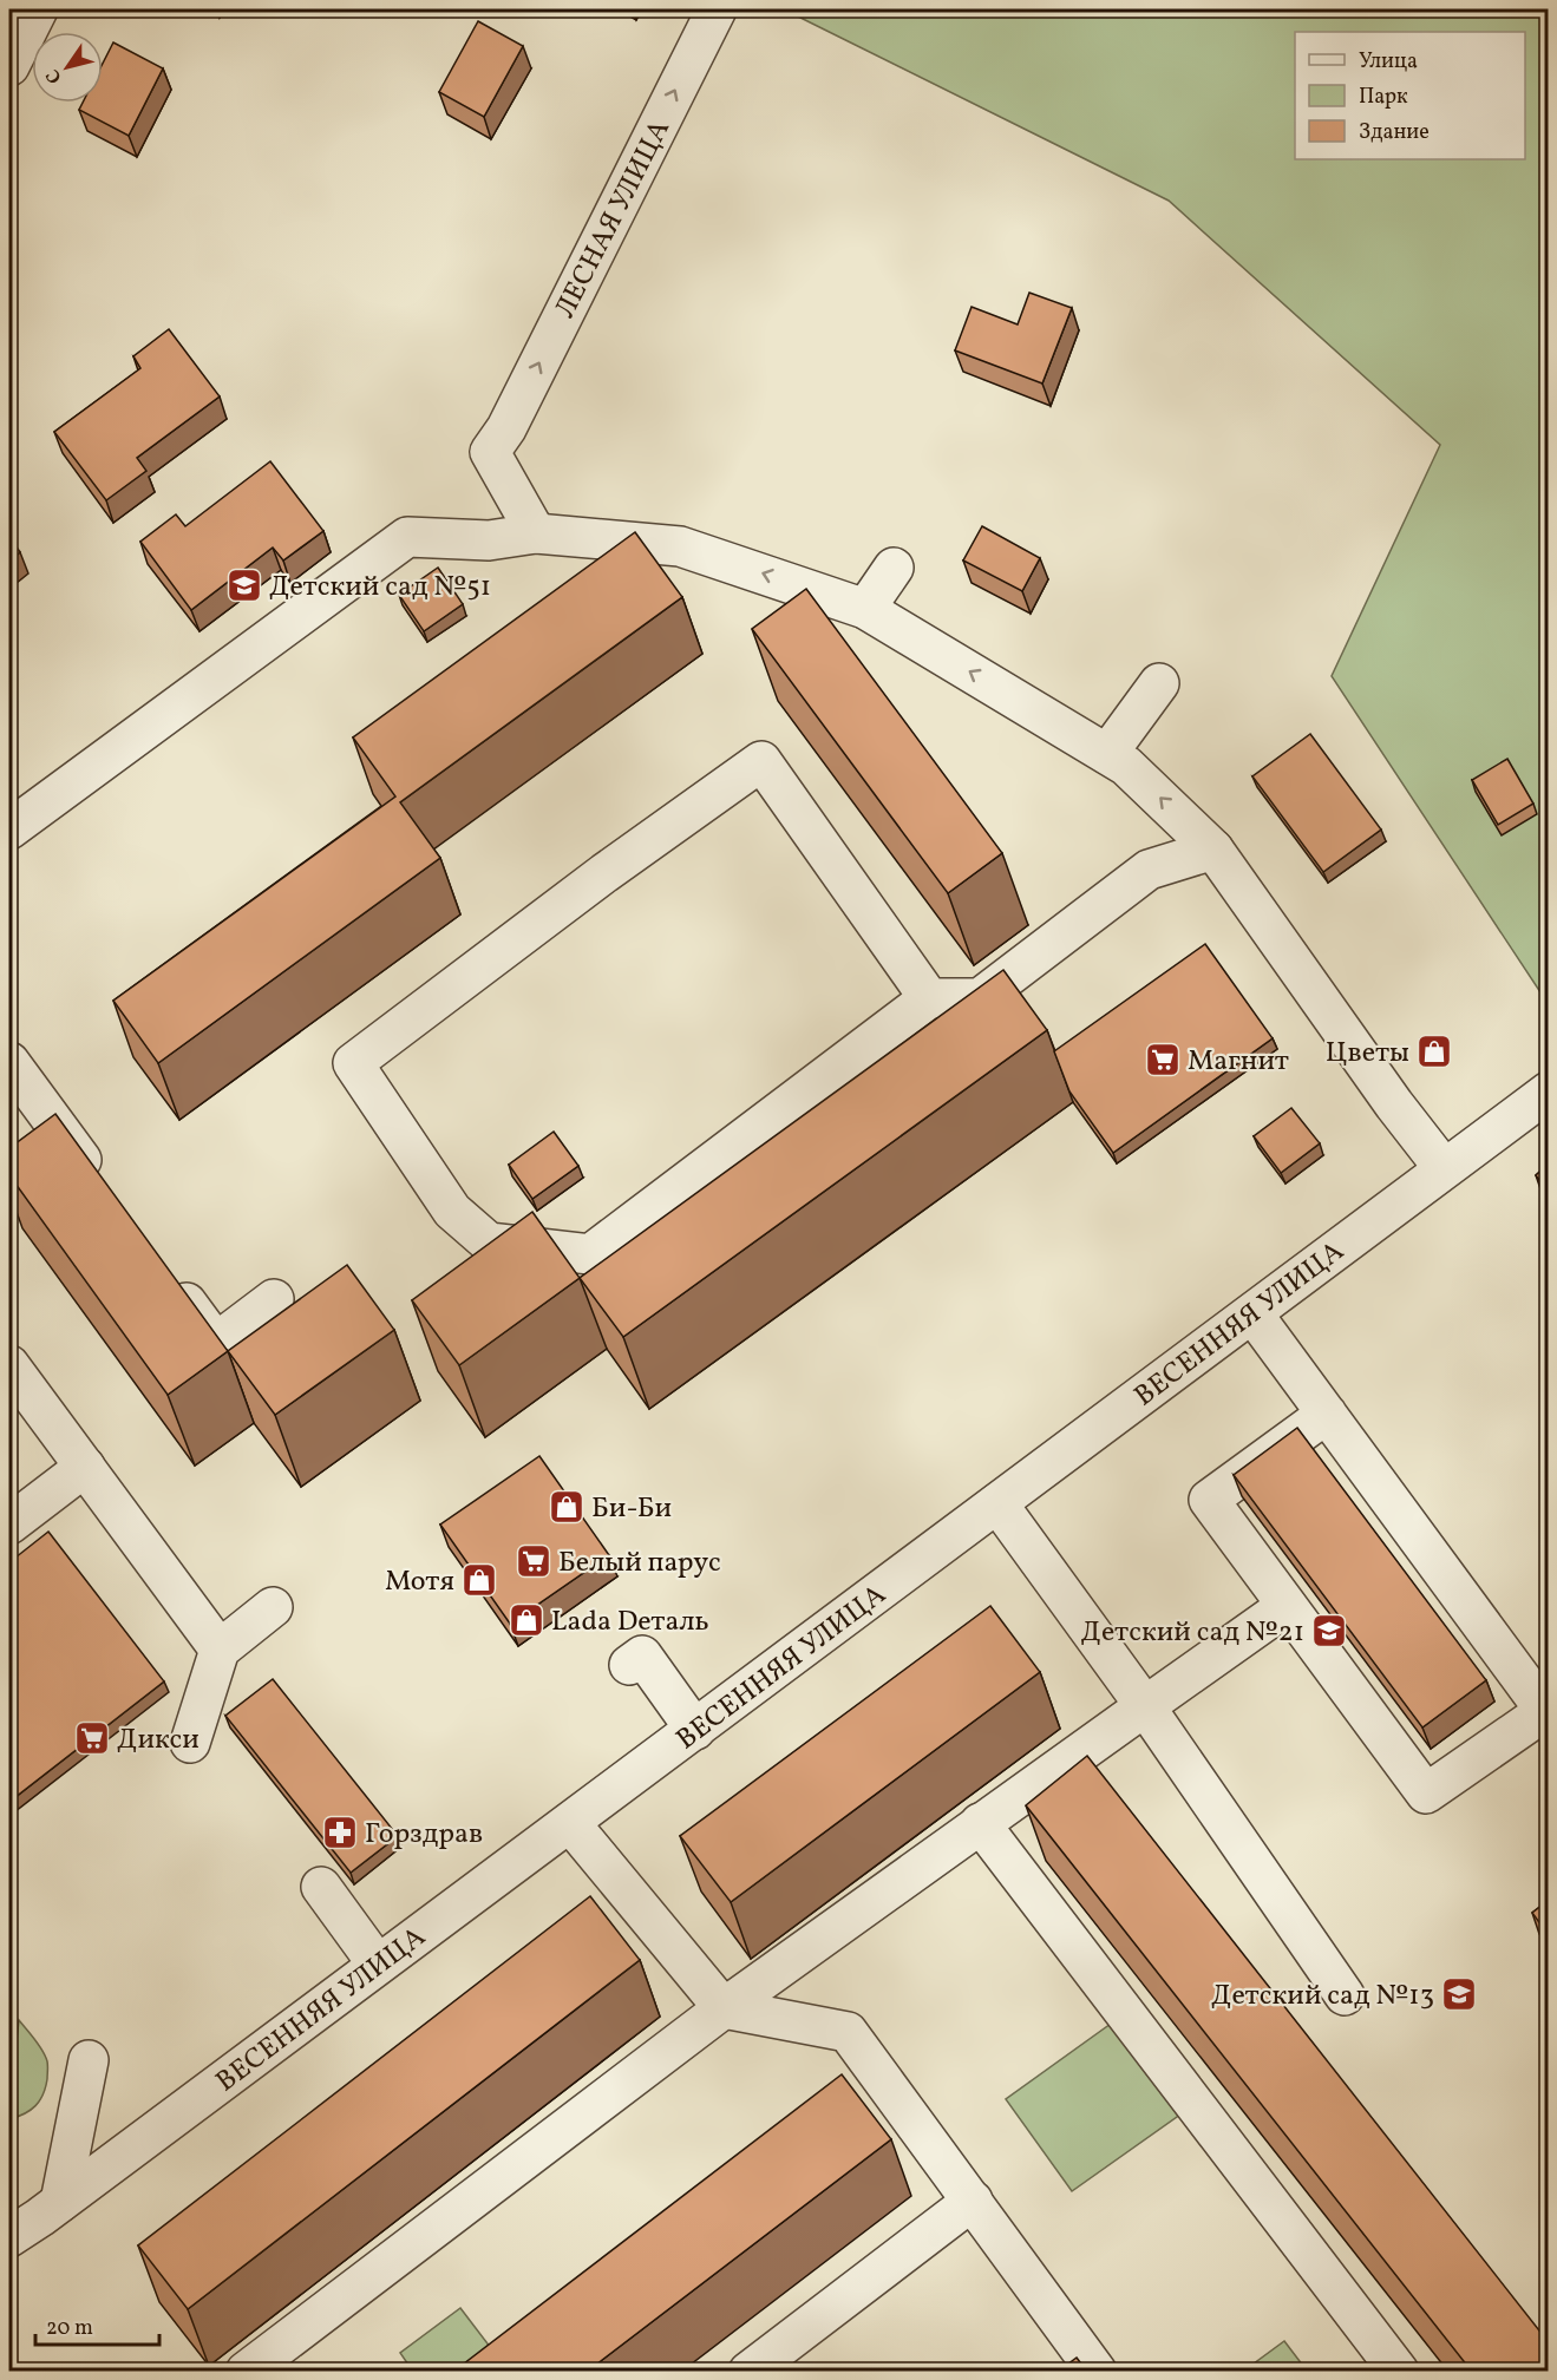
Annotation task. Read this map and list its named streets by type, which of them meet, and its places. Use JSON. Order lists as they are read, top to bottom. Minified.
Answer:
{"streets":{"street":["ЛЕСНАЯ УЛИЦА","ВЕСЕННЯЯ УЛИЦА"]},"one_way":["ЛЕСНАЯ УЛИЦА"],"places":{"school or university":["Детский сад №51","Детский сад №21","Детский сад №13"],"shop":["Цветы","Би-Би","Мотя","Lada Dеталь"],"supermarket":["Магнит","Белый парус","Дикси"],"pharmacy":["Горздрав"]},"legend":["Улица","Парк","Здание"],"scale_bar":"20 m","north":"bottom left"}
